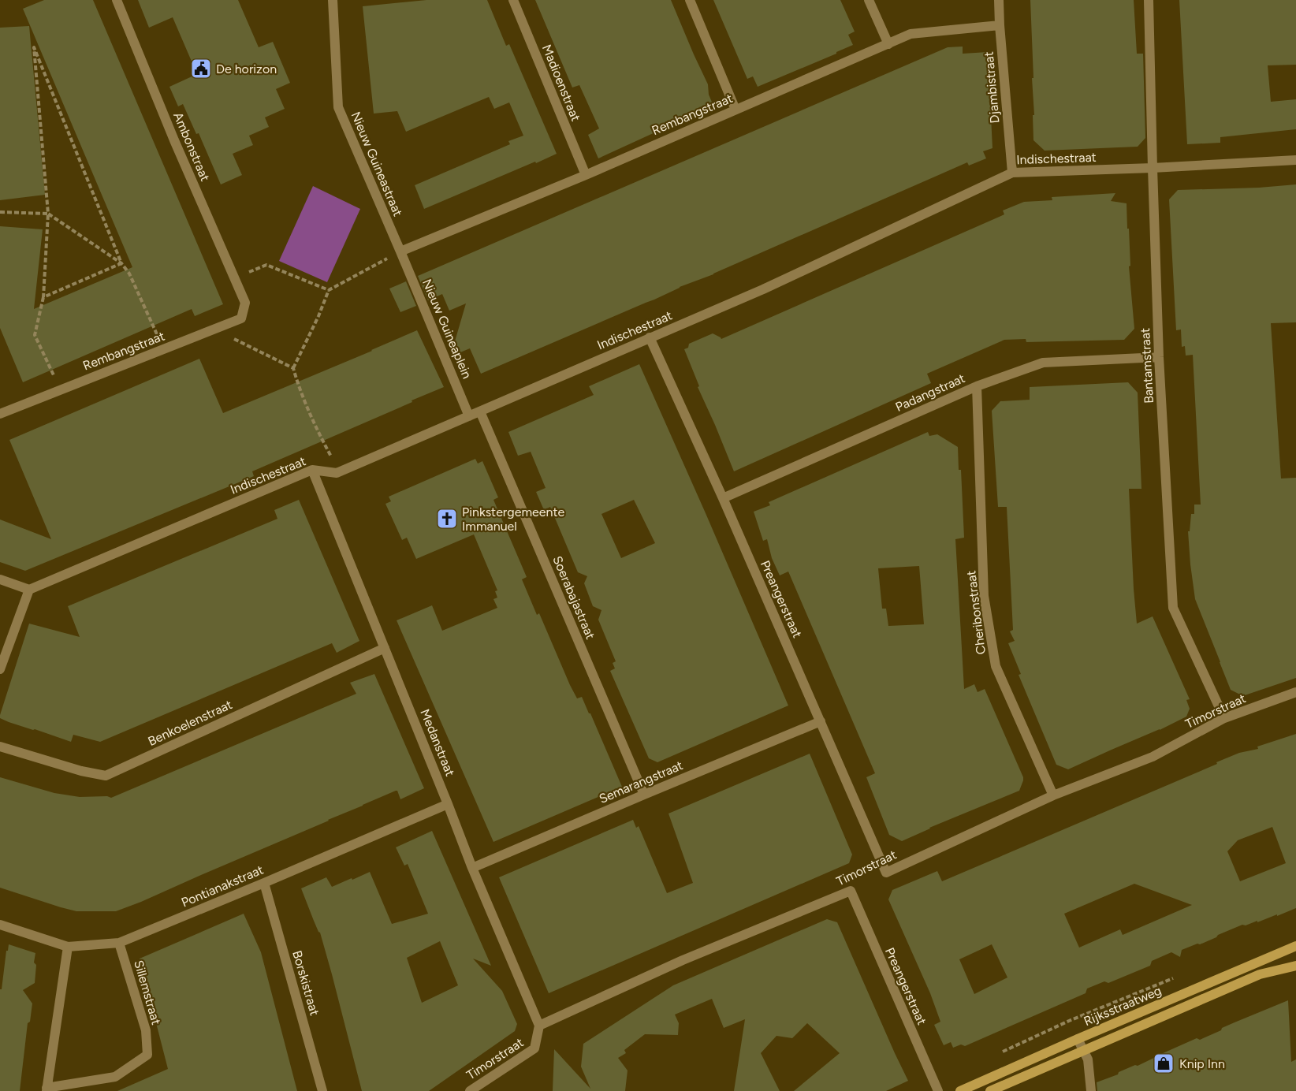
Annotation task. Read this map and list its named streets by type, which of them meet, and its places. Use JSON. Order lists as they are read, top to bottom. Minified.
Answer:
{"streets":{"main road":["Rijksstraatweg"],"street":["Madioenstraat","Djambistraat","Rembangstraat","Ambonstraat","Indischestraat","Nieuw Guineastraat","Nieuw Guineaplein","Bantamstraat","Padangstraat","Soerabajastraat","Preangerstraat","Cheribonstraat","Timorstraat","Benkoelenstraat","Medanstraat","Semarangstraat","Pontianakstraat","Borskistraat","Sillemstraat"]},"crossings":[["Madioenstraat","Rembangstraat"],["Djambistraat","Rembangstraat"],["Djambistraat","Indischestraat"],["Rembangstraat","Ambonstraat"],["Rembangstraat","Nieuw Guineastraat"],["Rembangstraat","Nieuw Guineaplein"],["Indischestraat","Nieuw Guineaplein"],["Indischestraat","Bantamstraat"],["Indischestraat","Soerabajastraat"],["Indischestraat","Preangerstraat"],["Indischestraat","Medanstraat"],["Nieuw Guineastraat","Nieuw Guineaplein"],["Bantamstraat","Padangstraat"],["Bantamstraat","Timorstraat"],["Padangstraat","Preangerstraat"],["Padangstraat","Cheribonstraat"],["Soerabajastraat","Semarangstraat"],["Preangerstraat","Timorstraat"],["Preangerstraat","Semarangstraat"],["Cheribonstraat","Timorstraat"],["Timorstraat","Medanstraat"],["Benkoelenstraat","Medanstraat"],["Medanstraat","Semarangstraat"],["Medanstraat","Pontianakstraat"],["Pontianakstraat","Borskistraat"],["Pontianakstraat","Sillemstraat"]],"places":{"public building":["De horizon"],"church":["Pinkstergemeente Immanuel"],"shop":["Knip Inn"]}}
